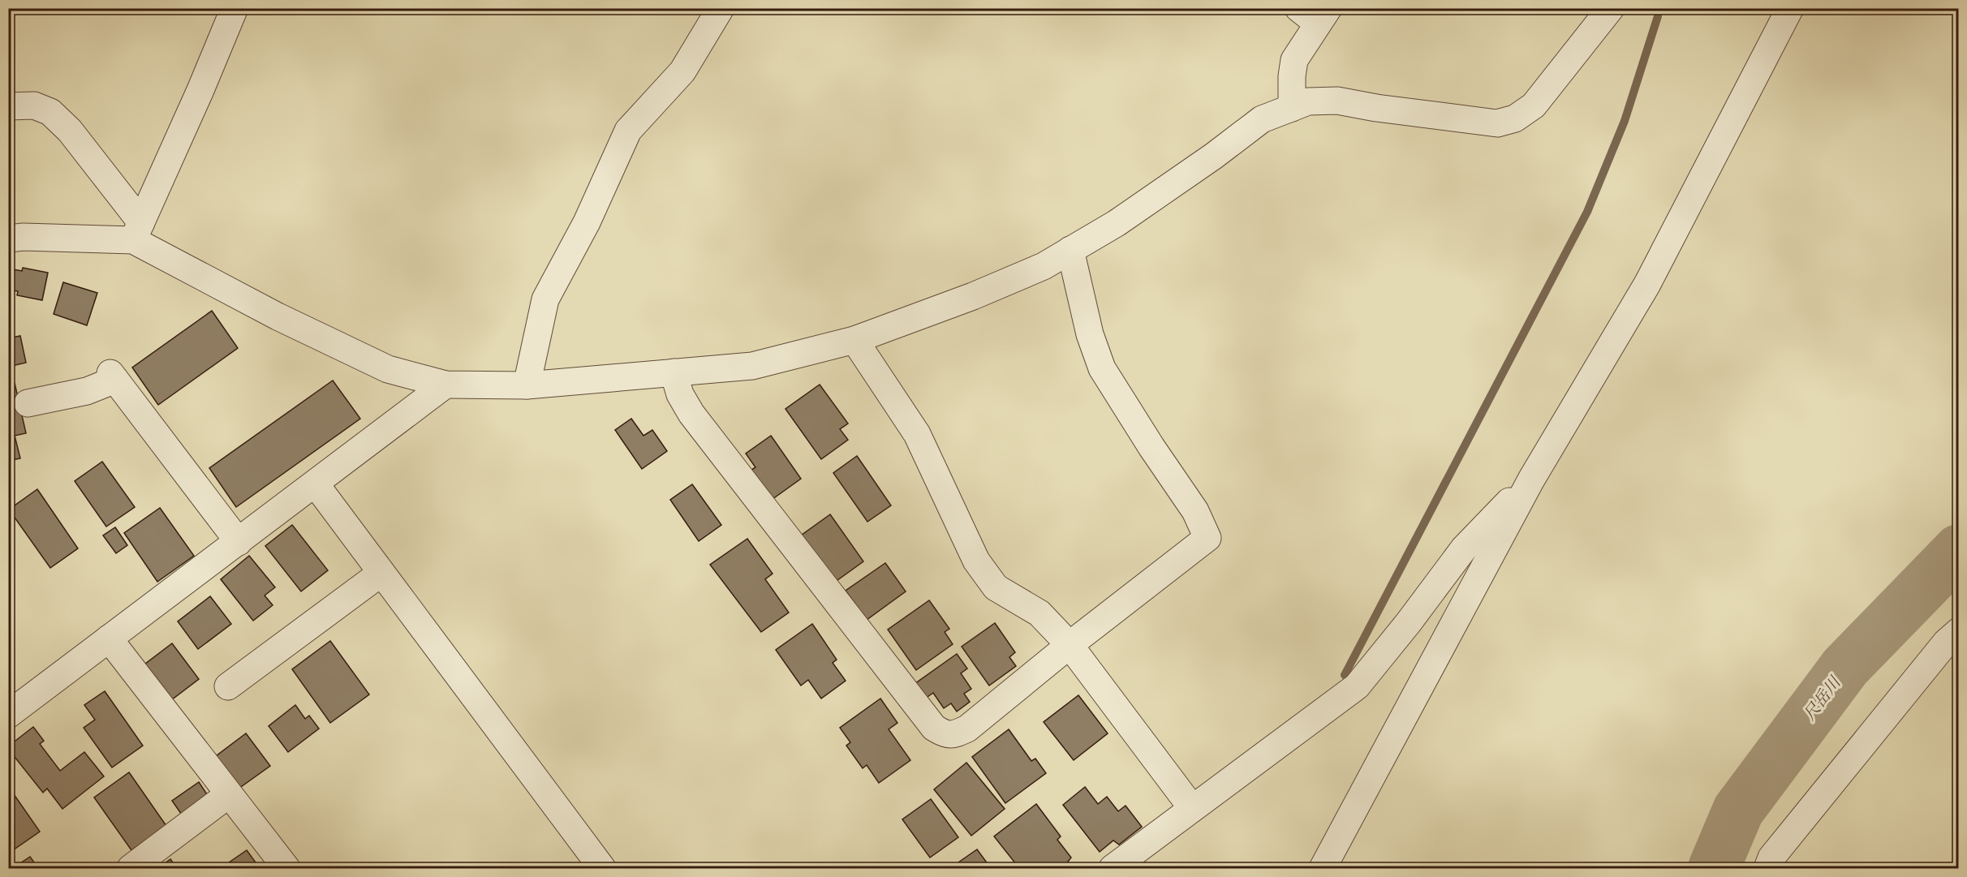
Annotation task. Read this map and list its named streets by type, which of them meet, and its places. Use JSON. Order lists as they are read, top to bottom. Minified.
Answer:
{"water":["尺岳川"]}
